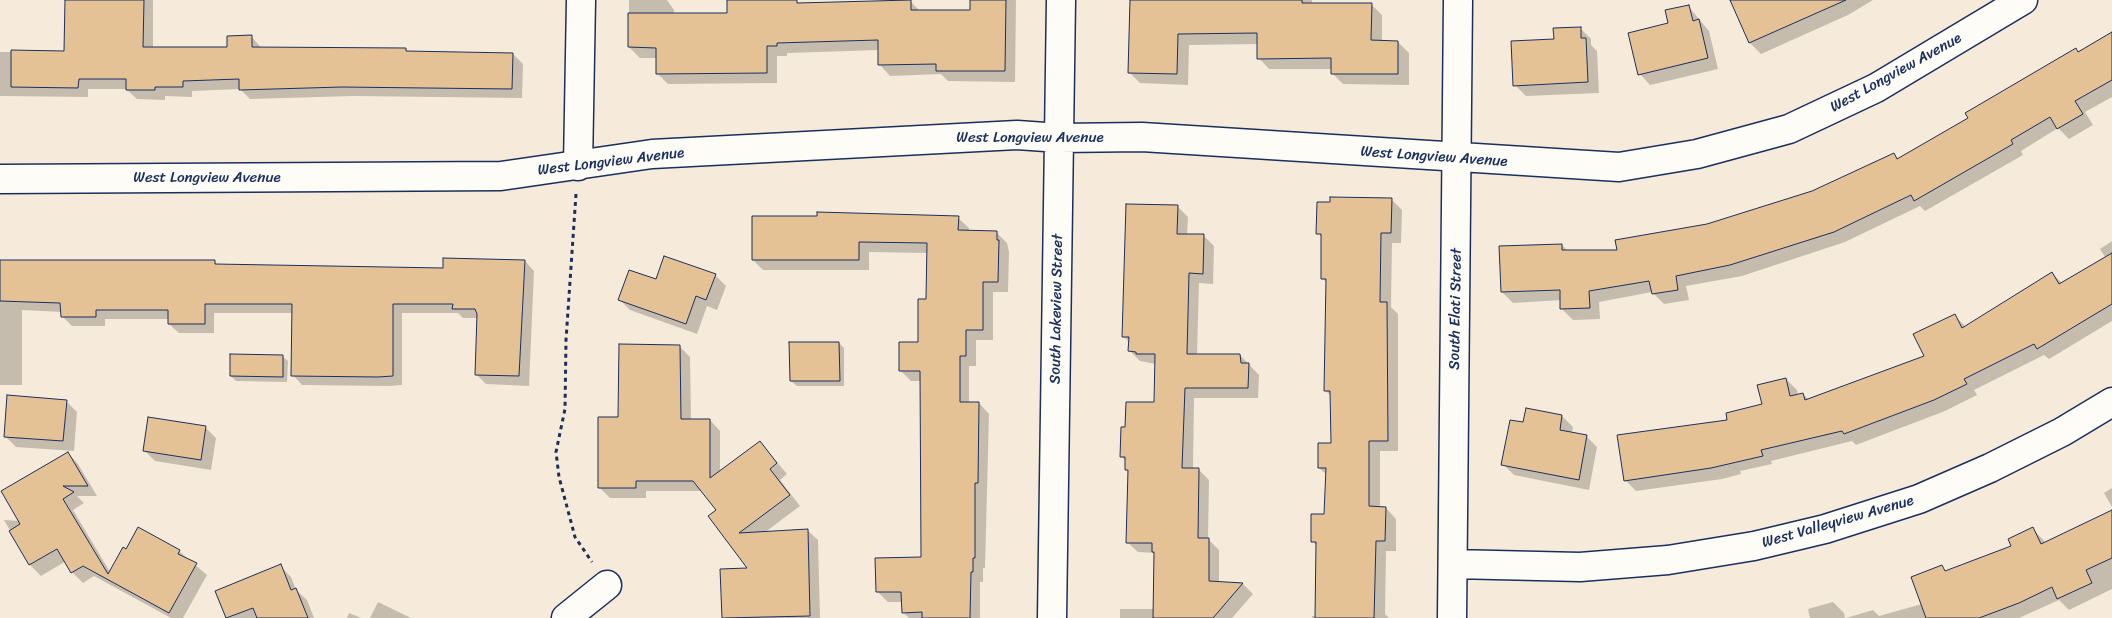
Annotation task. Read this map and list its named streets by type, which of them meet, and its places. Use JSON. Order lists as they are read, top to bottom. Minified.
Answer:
{"streets":{"street":["West Longview Avenue","South Lakeview Street","South Elati Street","West Valleyview Avenue"]},"crossings":[["West Longview Avenue","South Lakeview Street"],["West Longview Avenue","South Elati Street"],["South Elati Street","West Valleyview Avenue"]]}
